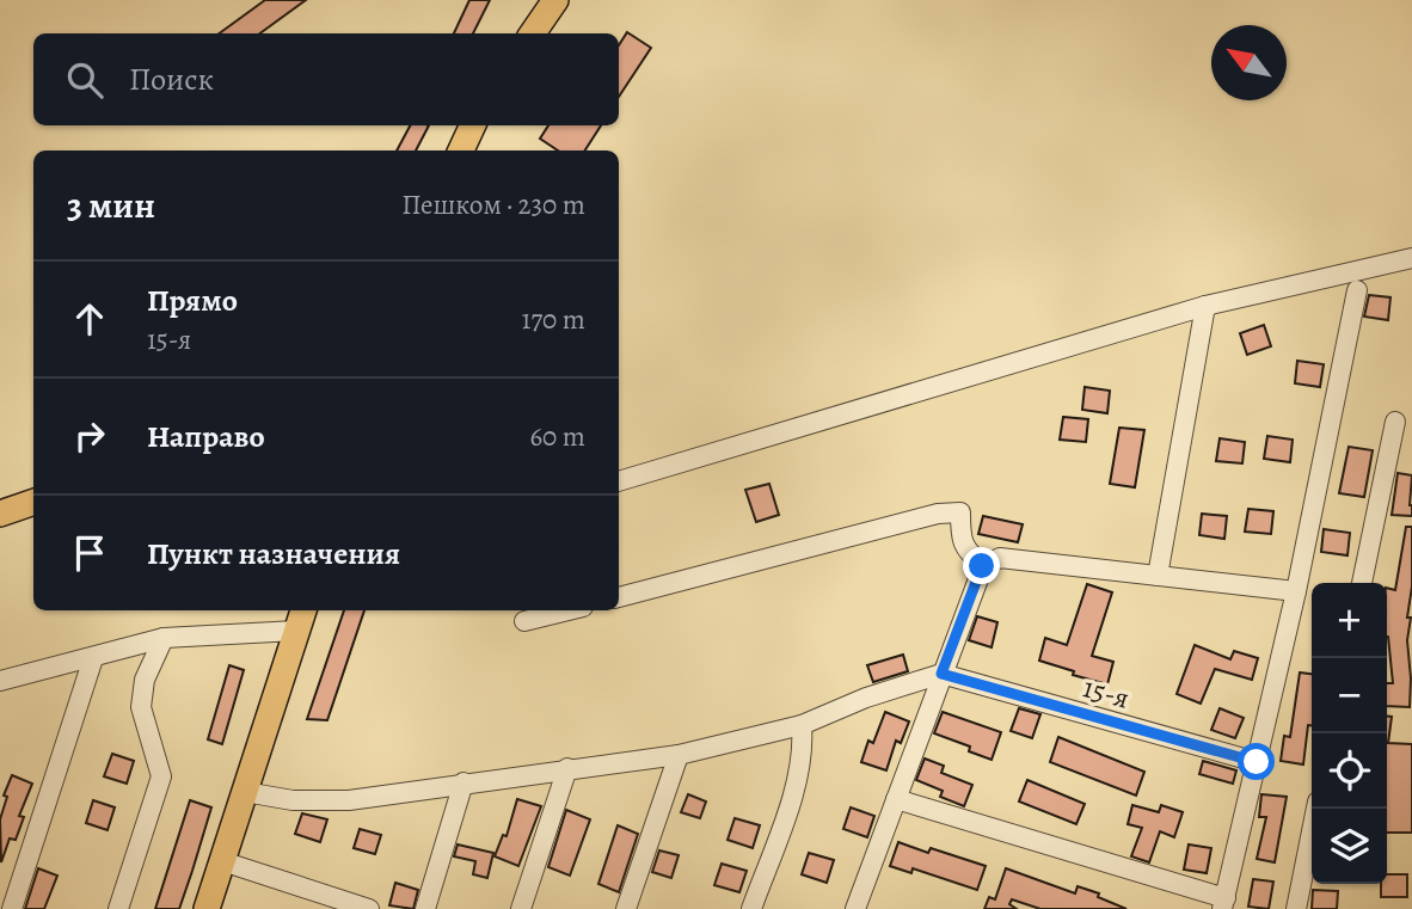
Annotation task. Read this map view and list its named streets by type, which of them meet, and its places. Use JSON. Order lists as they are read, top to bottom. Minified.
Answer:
{"streets":{"street":["15-я"]},"north":"top left","page":{"search":"Поиск","heading":["3 мин","Пешком · 230 m"],"list":[["Прямо","15-я","170 m"],["Направо","60 m"],"Пункт назначения"],"map_buttons":["+","−"]}}
